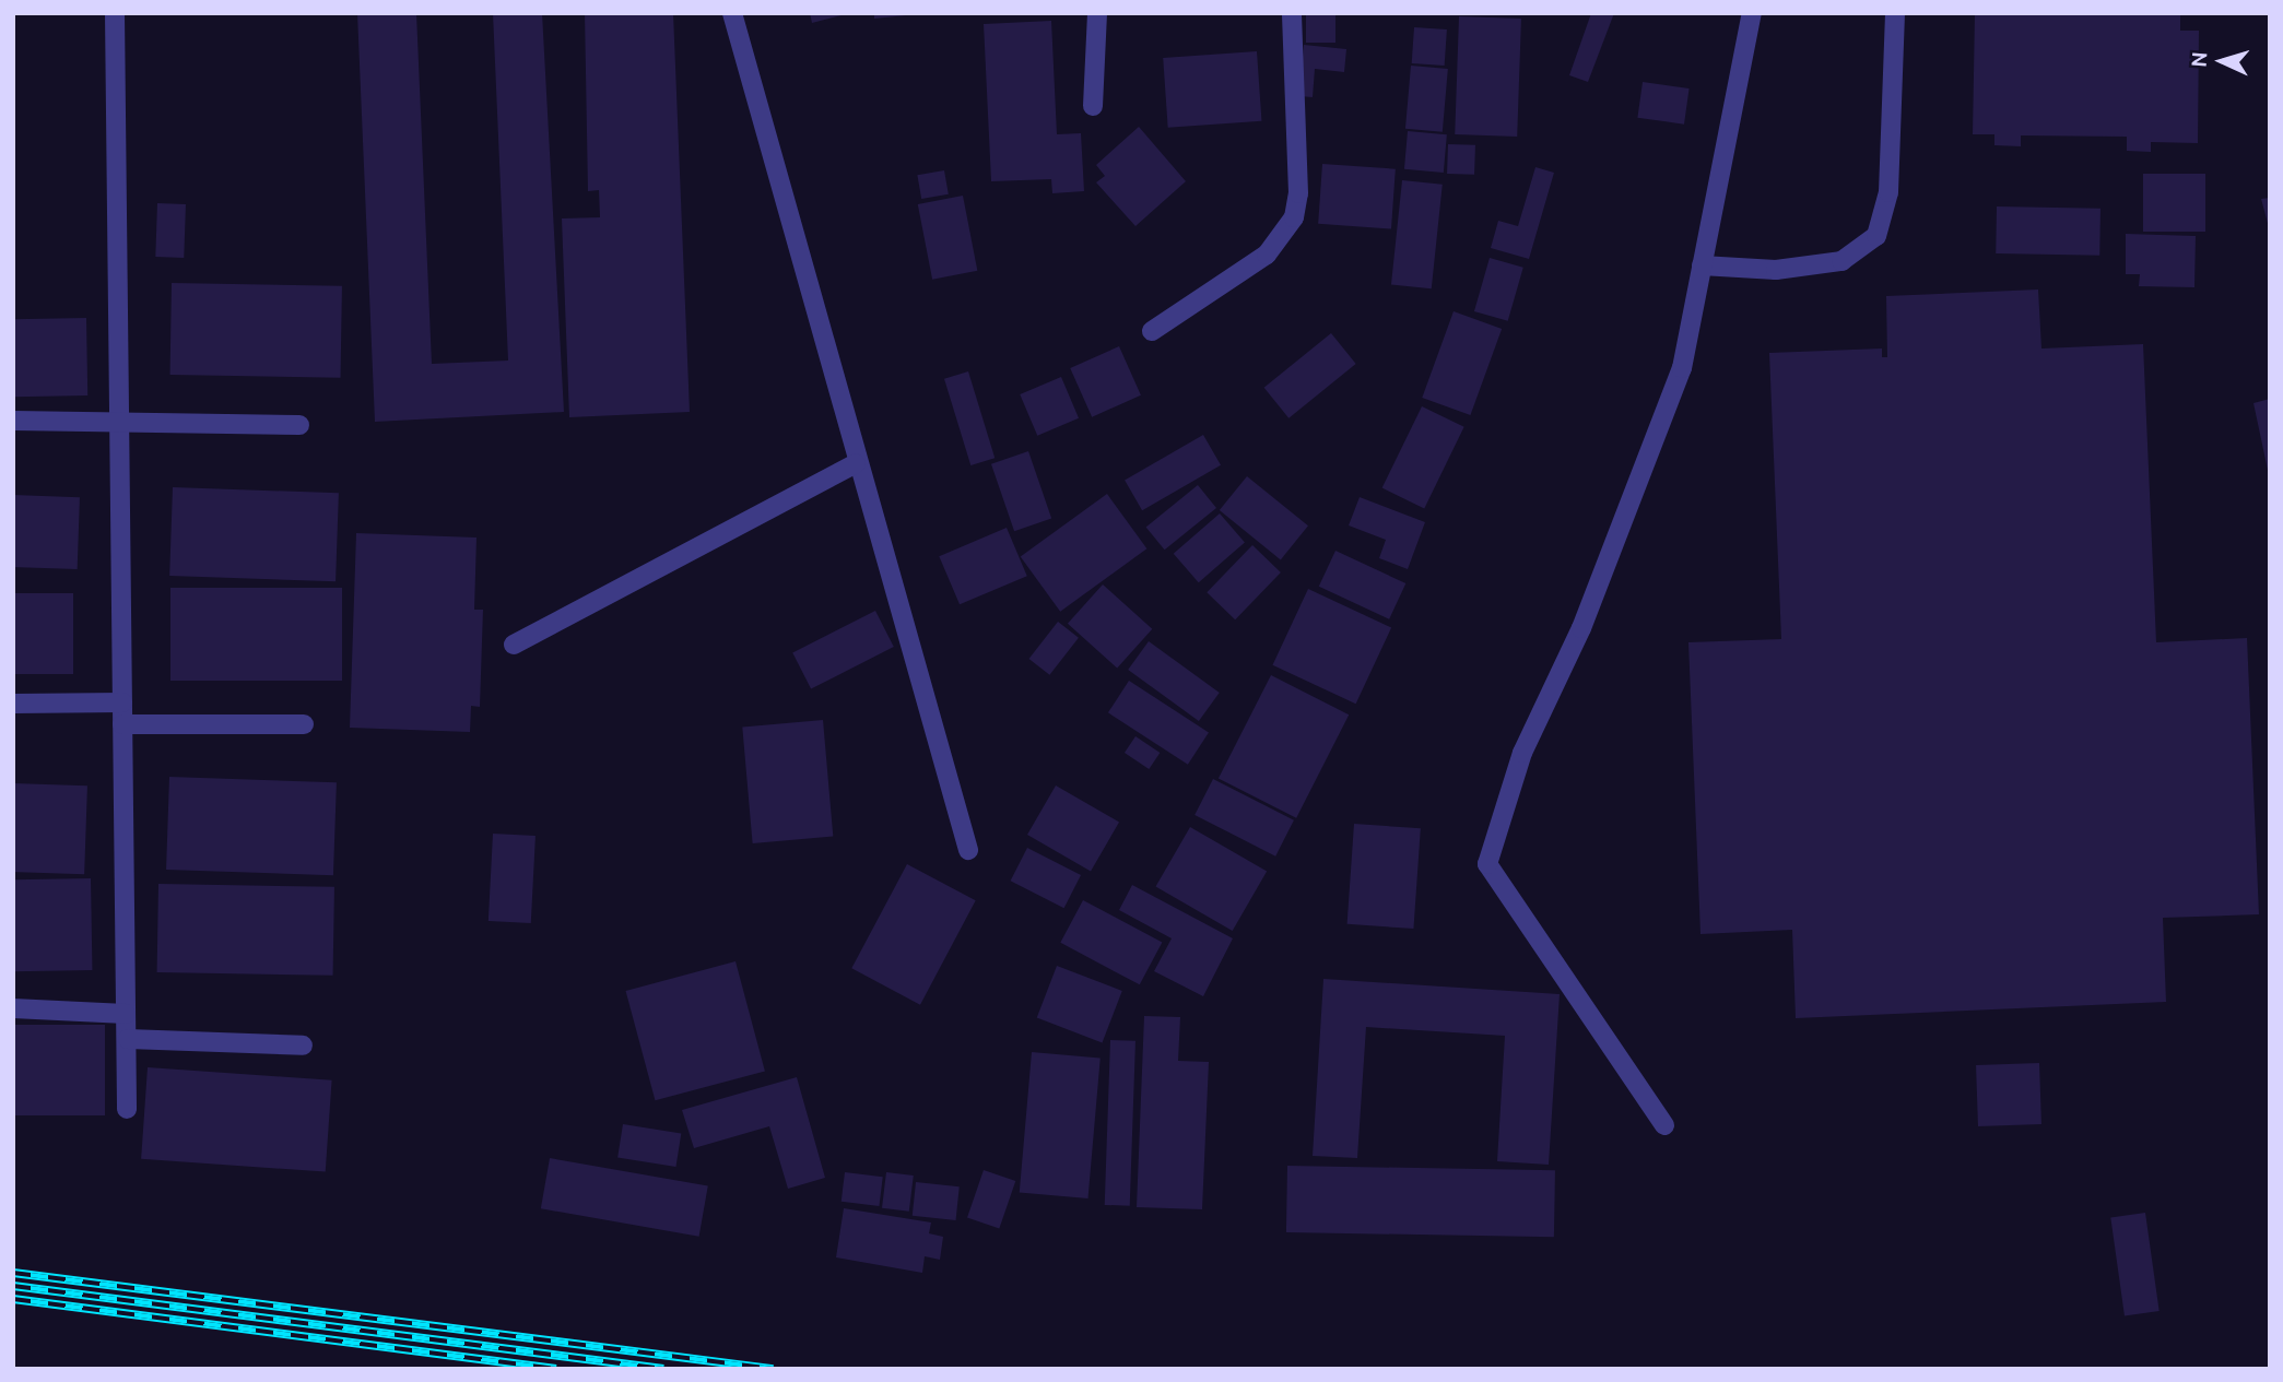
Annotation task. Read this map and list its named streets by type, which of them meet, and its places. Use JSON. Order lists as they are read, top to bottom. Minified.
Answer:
{"north":"left"}
